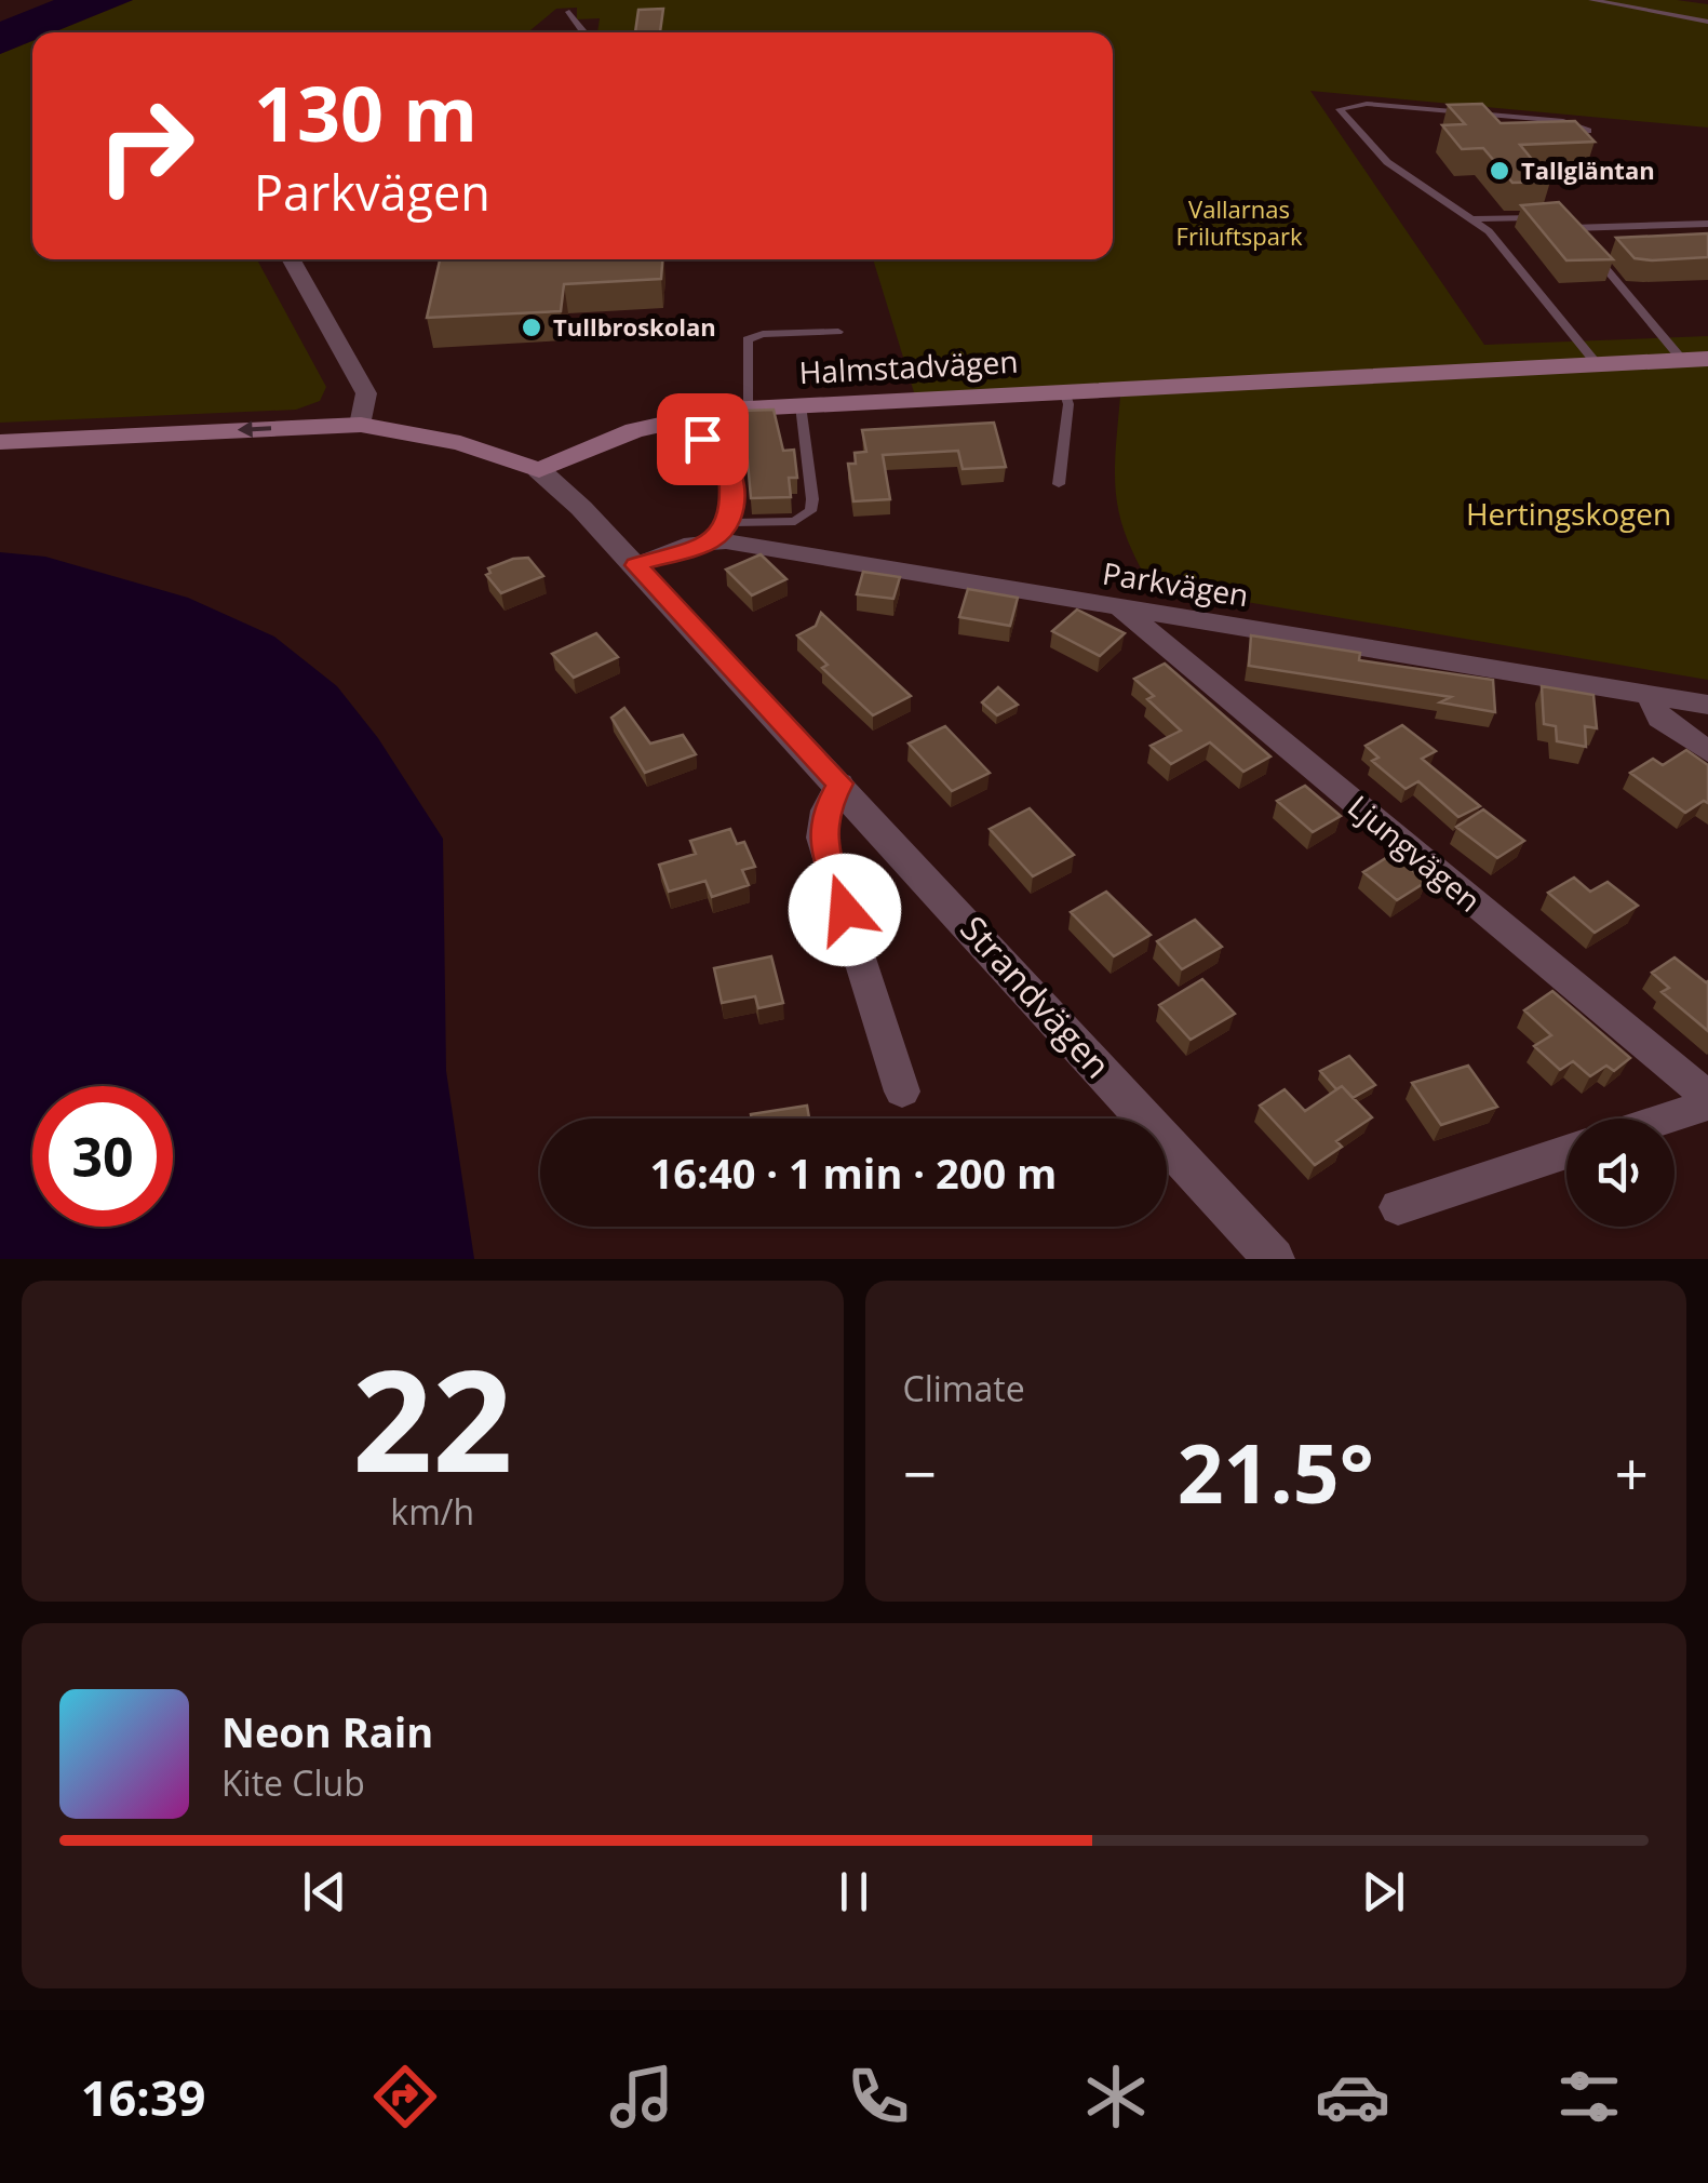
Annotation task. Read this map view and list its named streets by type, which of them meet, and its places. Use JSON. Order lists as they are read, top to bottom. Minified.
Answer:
{"streets":{"main road":["Halmstadvägen"],"street":["Parkvägen","Ljungvägen","Strandvägen"]},"crossings":[["Halmstadvägen","Strandvägen"],["Parkvägen","Ljungvägen"],["Parkvägen","Strandvägen"]],"parks":["Vallarnas Friluftspark","Hertingskogen"],"places":["Tallgläntan","Tullbroskolan"],"page":{"turn":["130 m","Parkvägen"],"limit":"30","trip":"16:40 · 1 min · 200 m","tile":[["22","km/h"],"Climate"],"heat":["−","21.5°","+"],"song":["Neon Rain","Kite Club"],"tabs":"16:39"}}
